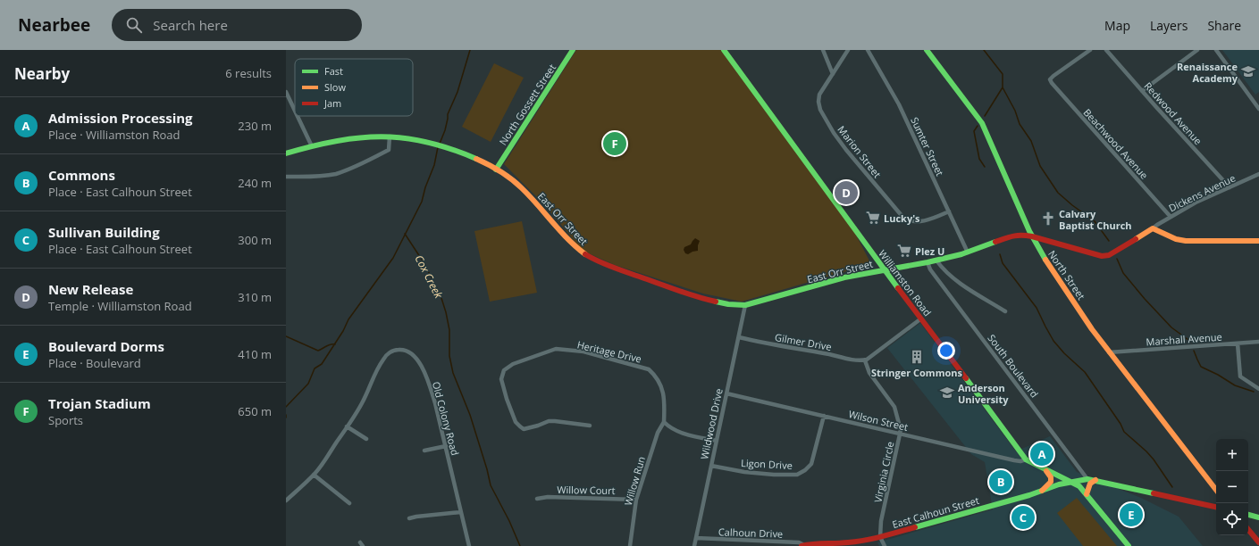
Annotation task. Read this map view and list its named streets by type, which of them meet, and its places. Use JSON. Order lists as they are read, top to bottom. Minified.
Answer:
{"streets":{"street":["North Gossett Street","Redwood Avenue","Beachwood Avenue","Sumter Street","Marion Street","Dickens Avenue","East Orr Street","North Street","Williamston Road","Marshall Avenue","Gilmer Drive","Heritage Drive","South Boulevard","Old Colony Road","Wilson Street","Wildwood Drive","Ligon Drive","Virginia Circle","Willow Run","Willow Court","East Calhoun Street","Calhoun Drive"]},"crossings":[["North Gossett Street","East Orr Street"],["Redwood Avenue","Dickens Avenue"],["Beachwood Avenue","Dickens Avenue"],["Sumter Street","Marion Street"],["Sumter Street","East Orr Street"],["Dickens Avenue","East Orr Street"],["East Orr Street","North Street"],["East Orr Street","Williamston Road"],["East Orr Street","South Boulevard"],["East Orr Street","Wildwood Drive"],["North Street","Marshall Avenue"],["Williamston Road","Wilson Street"],["Williamston Road","East Calhoun Street"],["Gilmer Drive","Wildwood Drive"],["Gilmer Drive","Virginia Circle"],["Heritage Drive","Willow Run"],["South Boulevard","East Calhoun Street"],["Wilson Street","Wildwood Drive"],["Wilson Street","Ligon Drive"],["Wilson Street","Virginia Circle"],["Wildwood Drive","Ligon Drive"],["Wildwood Drive","Calhoun Drive"],["Virginia Circle","East Calhoun Street"],["Willow Run","Willow Court"],["East Calhoun Street","Calhoun Drive"]],"water":["Cox Creek"],"places":{"school or university":["Renaissance Academy","Anderson University"],"supermarket":["Lucky's","Plez U"],"church":["Calvary Baptist Church"],"building":["Stringer Commons"]},"legend":["Fast","Slow","Jam"],"page":{"header":"Nearbee","search":"Search here","nav":["Map","Layers","Share"],"heading":["Nearby","6 results"],"list":[{"mark":"A","name":"Admission Processing","note":"Place · Williamston Road","value":"230 m"},{"mark":"B","name":"Commons","note":"Place · East Calhoun Street","value":"240 m"},{"mark":"C","name":"Sullivan Building","note":"Place · East Calhoun Street","value":"300 m"},{"mark":"D","name":"New Release","note":"Temple · Williamston Road","value":"310 m"},{"mark":"E","name":"Boulevard Dorms","note":"Place · Boulevard","value":"410 m"},{"mark":"F","name":"Trojan Stadium","note":"Sports","value":"650 m"}],"pins":["F","D","A","B","E","C"],"map_buttons":["+","−"]}}
